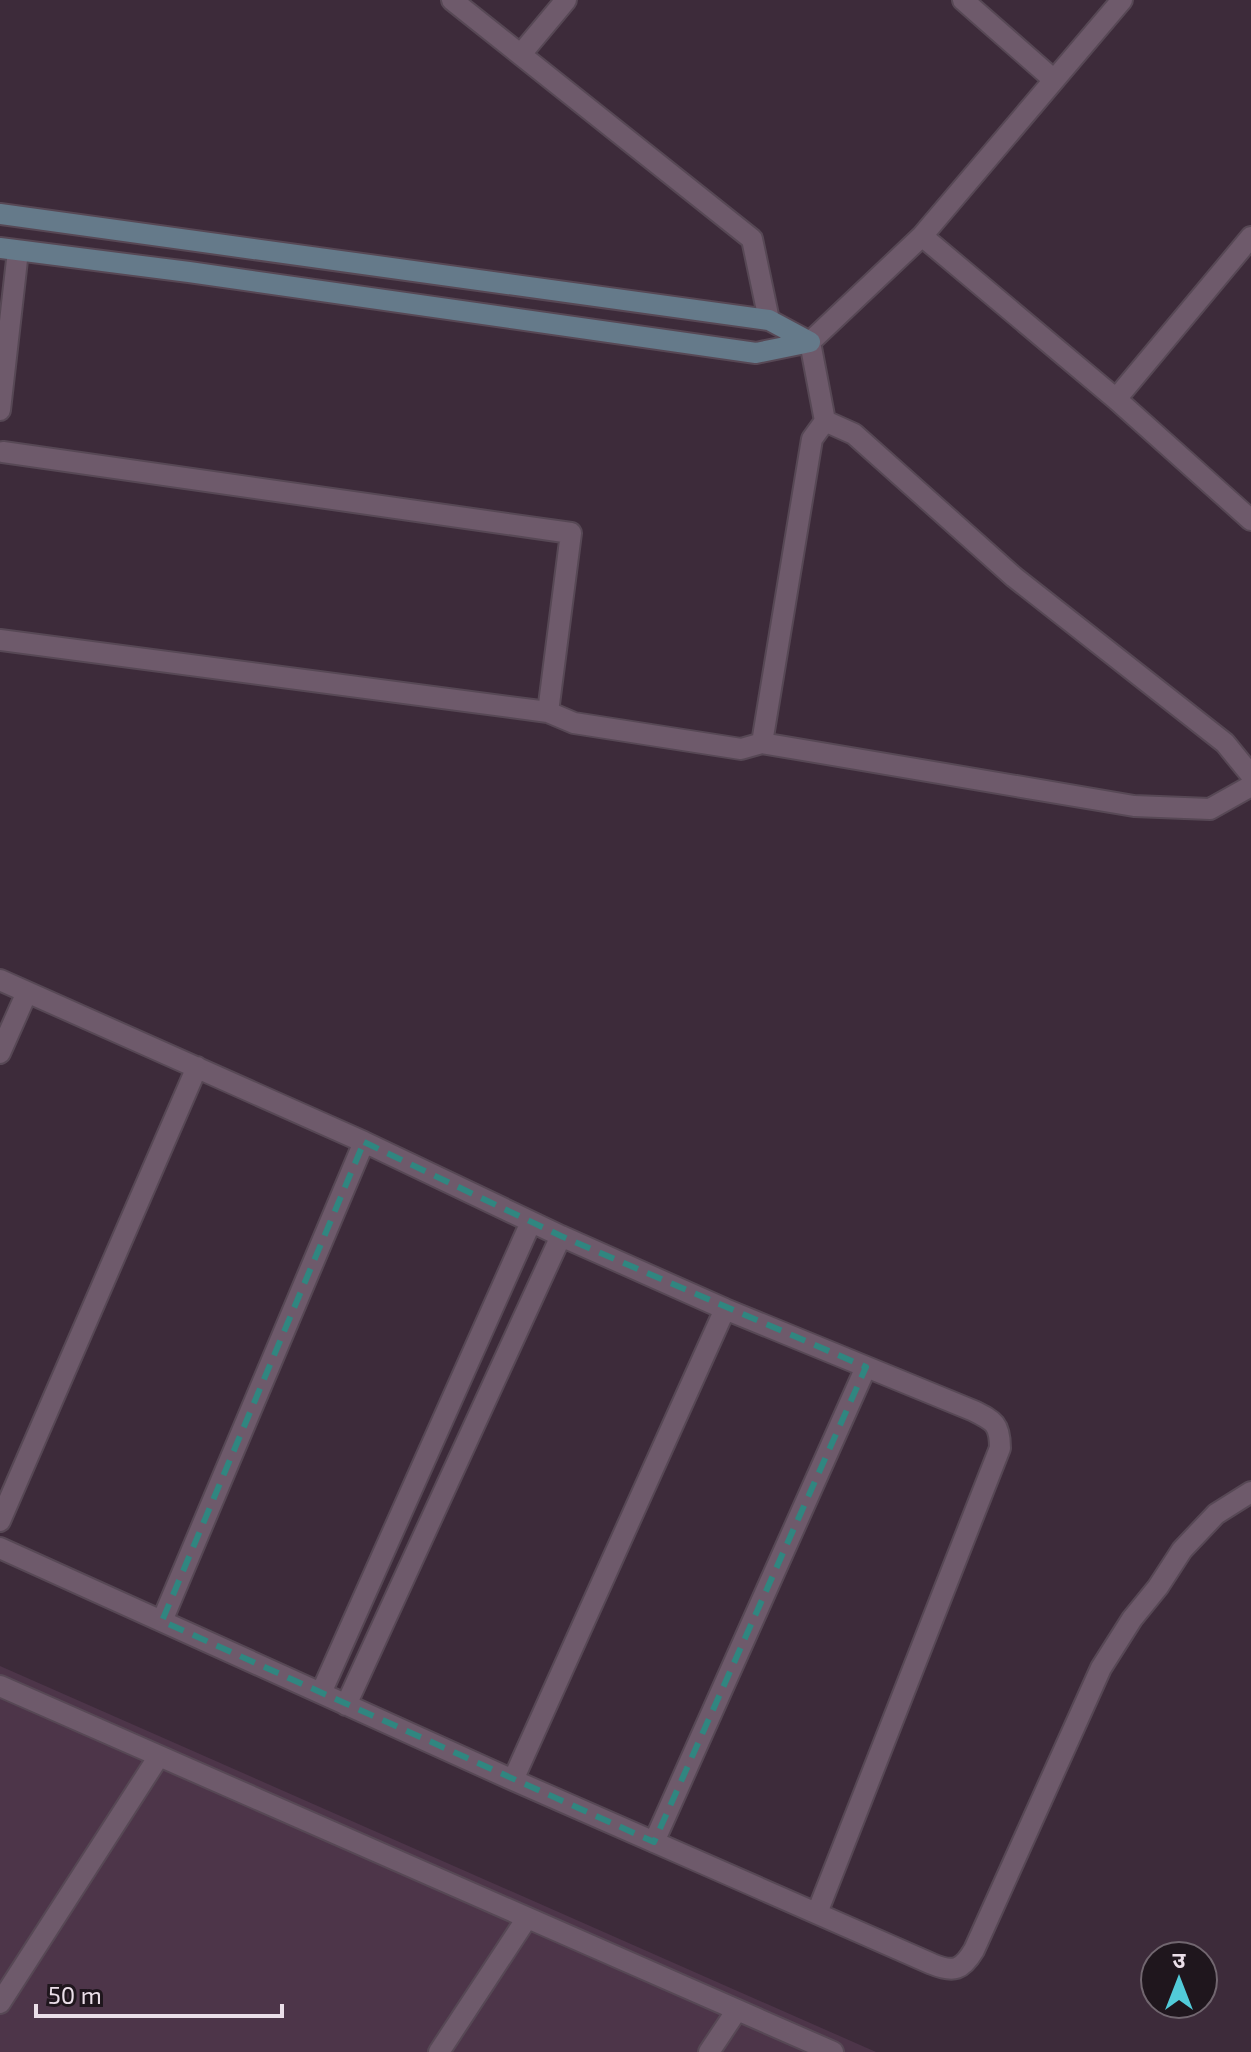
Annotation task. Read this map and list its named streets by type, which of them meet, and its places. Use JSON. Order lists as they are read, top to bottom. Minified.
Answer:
{"scale_bar":"50 m","north":"top"}
